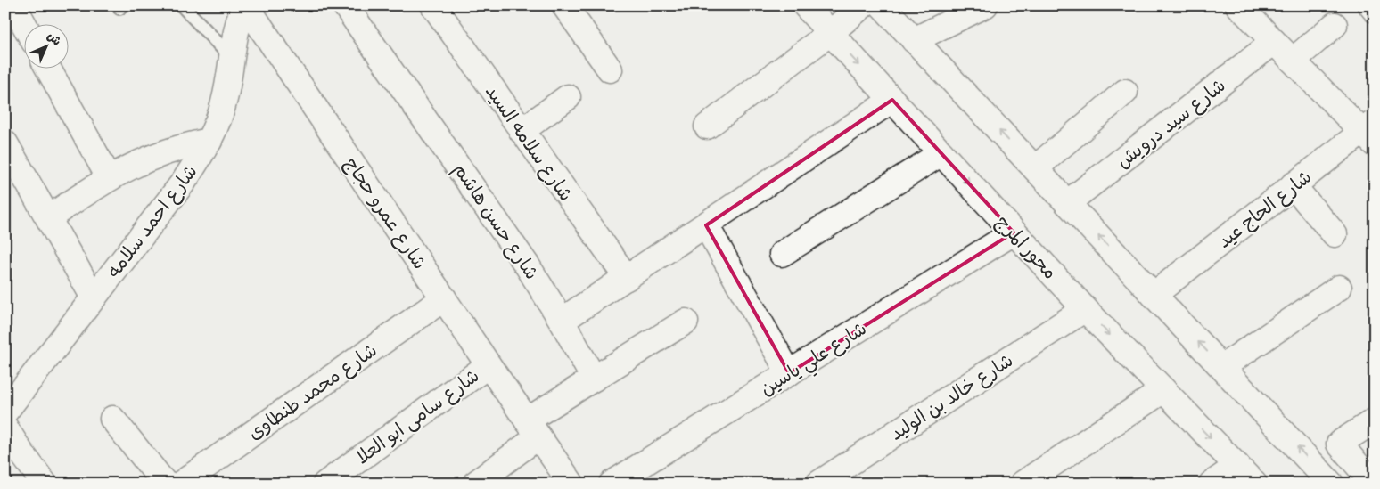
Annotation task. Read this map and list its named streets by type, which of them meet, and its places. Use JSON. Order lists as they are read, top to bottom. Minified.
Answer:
{"streets":{"street":["شارع سيد درويش","شارع سلامه السيد","شارع الحاج عيد","شارع عمرو حجاج","شارع احمد سلامه","شارع حسن هاشم","محور المرج","شارع علي ياسين","شارع محمد طنطاوى","شارع خالد بن الوليد","شارع سامى ابو العلا"]},"crossings":[["شارع عمرو حجاج","شارع احمد سلامه"],["شارع عمرو حجاج","شارع محمد طنطاوى"],["شارع عمرو حجاج","شارع سامى ابو العلا"],["محور المرج","شارع علي ياسين"],["محور المرج","شارع خالد بن الوليد"]],"north":"top right"}
